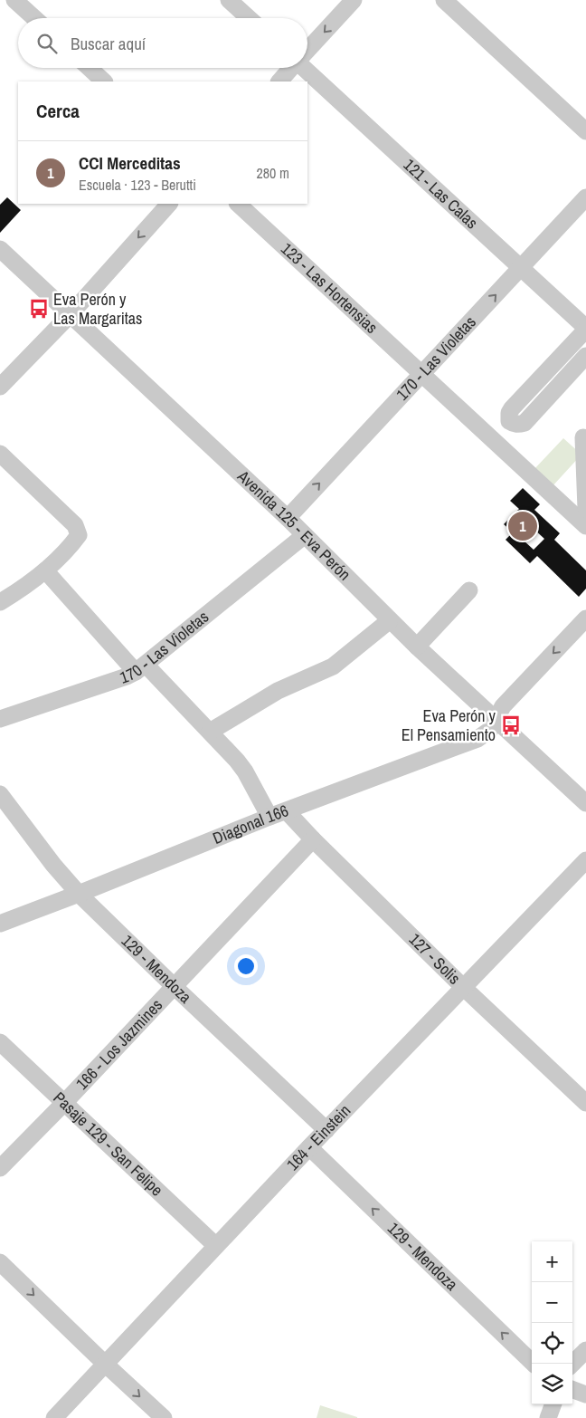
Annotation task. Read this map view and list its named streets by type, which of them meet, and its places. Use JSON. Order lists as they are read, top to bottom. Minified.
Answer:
{"streets":{"street":["121 - Las Calas","123 - Las Hortensias","170 - Las Violetas","Avenida 125 - Eva Perón","Diagonal 166","127 - Solis","129 - Mendoza","166 - Los Jazmines","164 - Einstein","Pasaje 129 - San Felipe"]},"crossings":[["121 - Las Calas","170 - Las Violetas"],["123 - Las Hortensias","170 - Las Violetas"],["170 - Las Violetas","Avenida 125 - Eva Perón"],["Avenida 125 - Eva Perón","Diagonal 166"],["Diagonal 166","127 - Solis"],["Diagonal 166","129 - Mendoza"],["127 - Solis","166 - Los Jazmines"],["127 - Solis","164 - Einstein"],["129 - Mendoza","166 - Los Jazmines"],["129 - Mendoza","164 - Einstein"],["166 - Los Jazmines","Pasaje 129 - San Felipe"],["164 - Einstein","Pasaje 129 - San Felipe"]],"one_way":["170 - Las Violetas","129 - Mendoza"],"places":{"bus stop":["Eva Perón y Las Margaritas","Eva Perón y El Pensamiento"]},"page":{"search":"Buscar aquí","heading":"Cerca","list":[{"mark":"1","name":"CCI Merceditas","note":"Escuela · 123 - Berutti","value":"280 m"}],"pins":"1","map_buttons":["+","−"]}}
